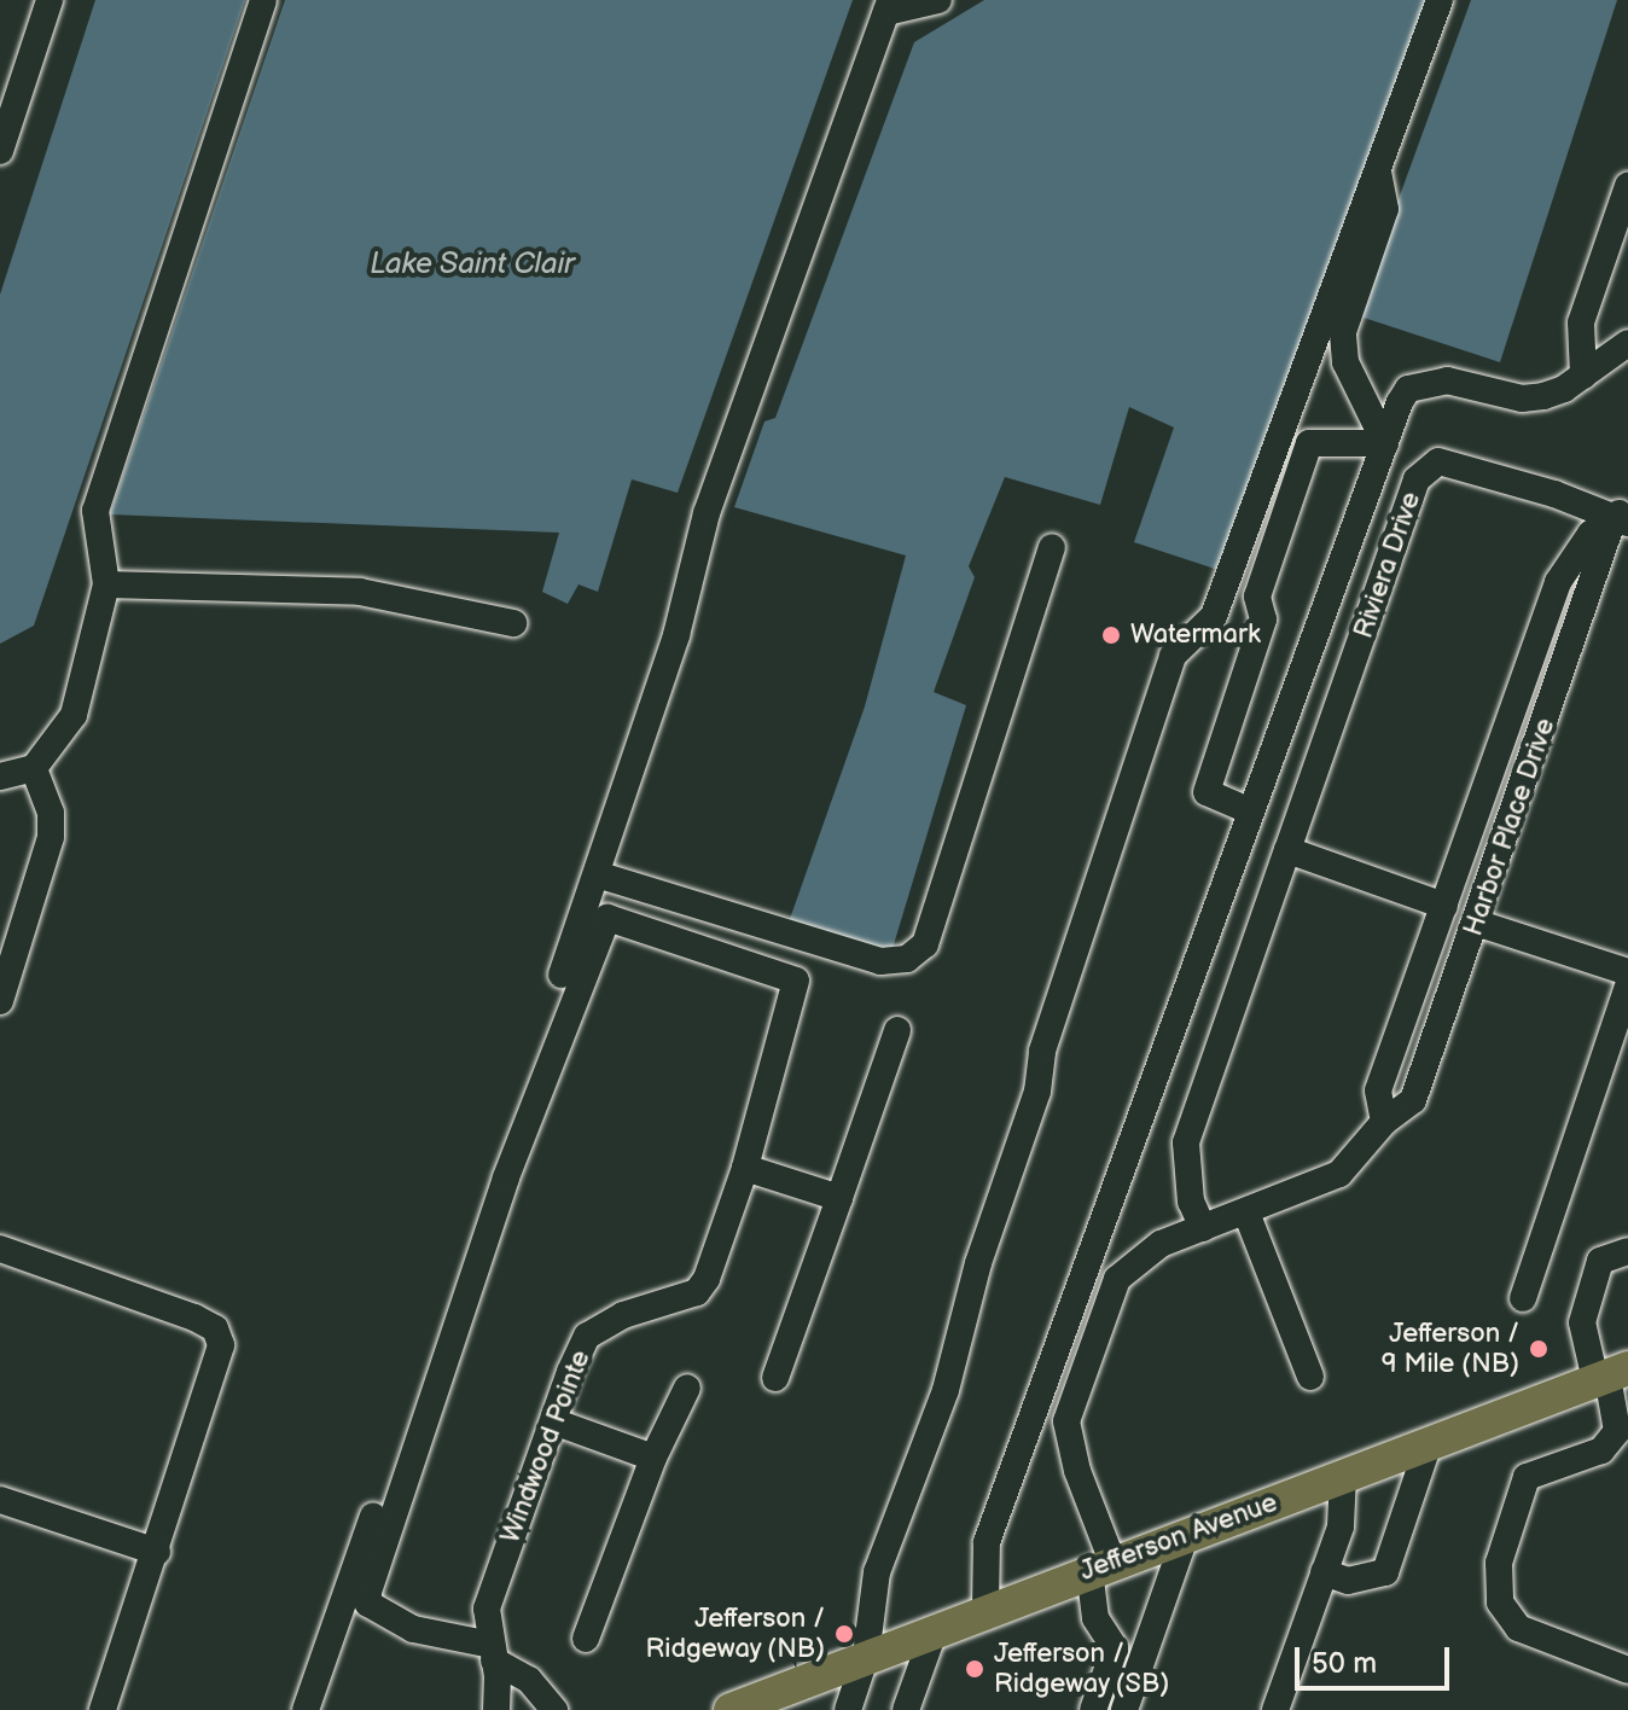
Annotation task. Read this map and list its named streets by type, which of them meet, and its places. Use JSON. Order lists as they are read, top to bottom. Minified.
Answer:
{"streets":{"main road":["Jefferson Avenue"],"street":["Riviera Drive","Harbor Place Drive","Windwood Pointe"]},"crossings":[["Riviera Drive","Harbor Place Drive"]],"water":["Lake Saint Clair"],"places":["Watermark","Jefferson / 9 Mile (NB)","Jefferson / Ridgeway (NB)","Jefferson / Ridgeway (SB)"],"scale_bar":"50 m"}
